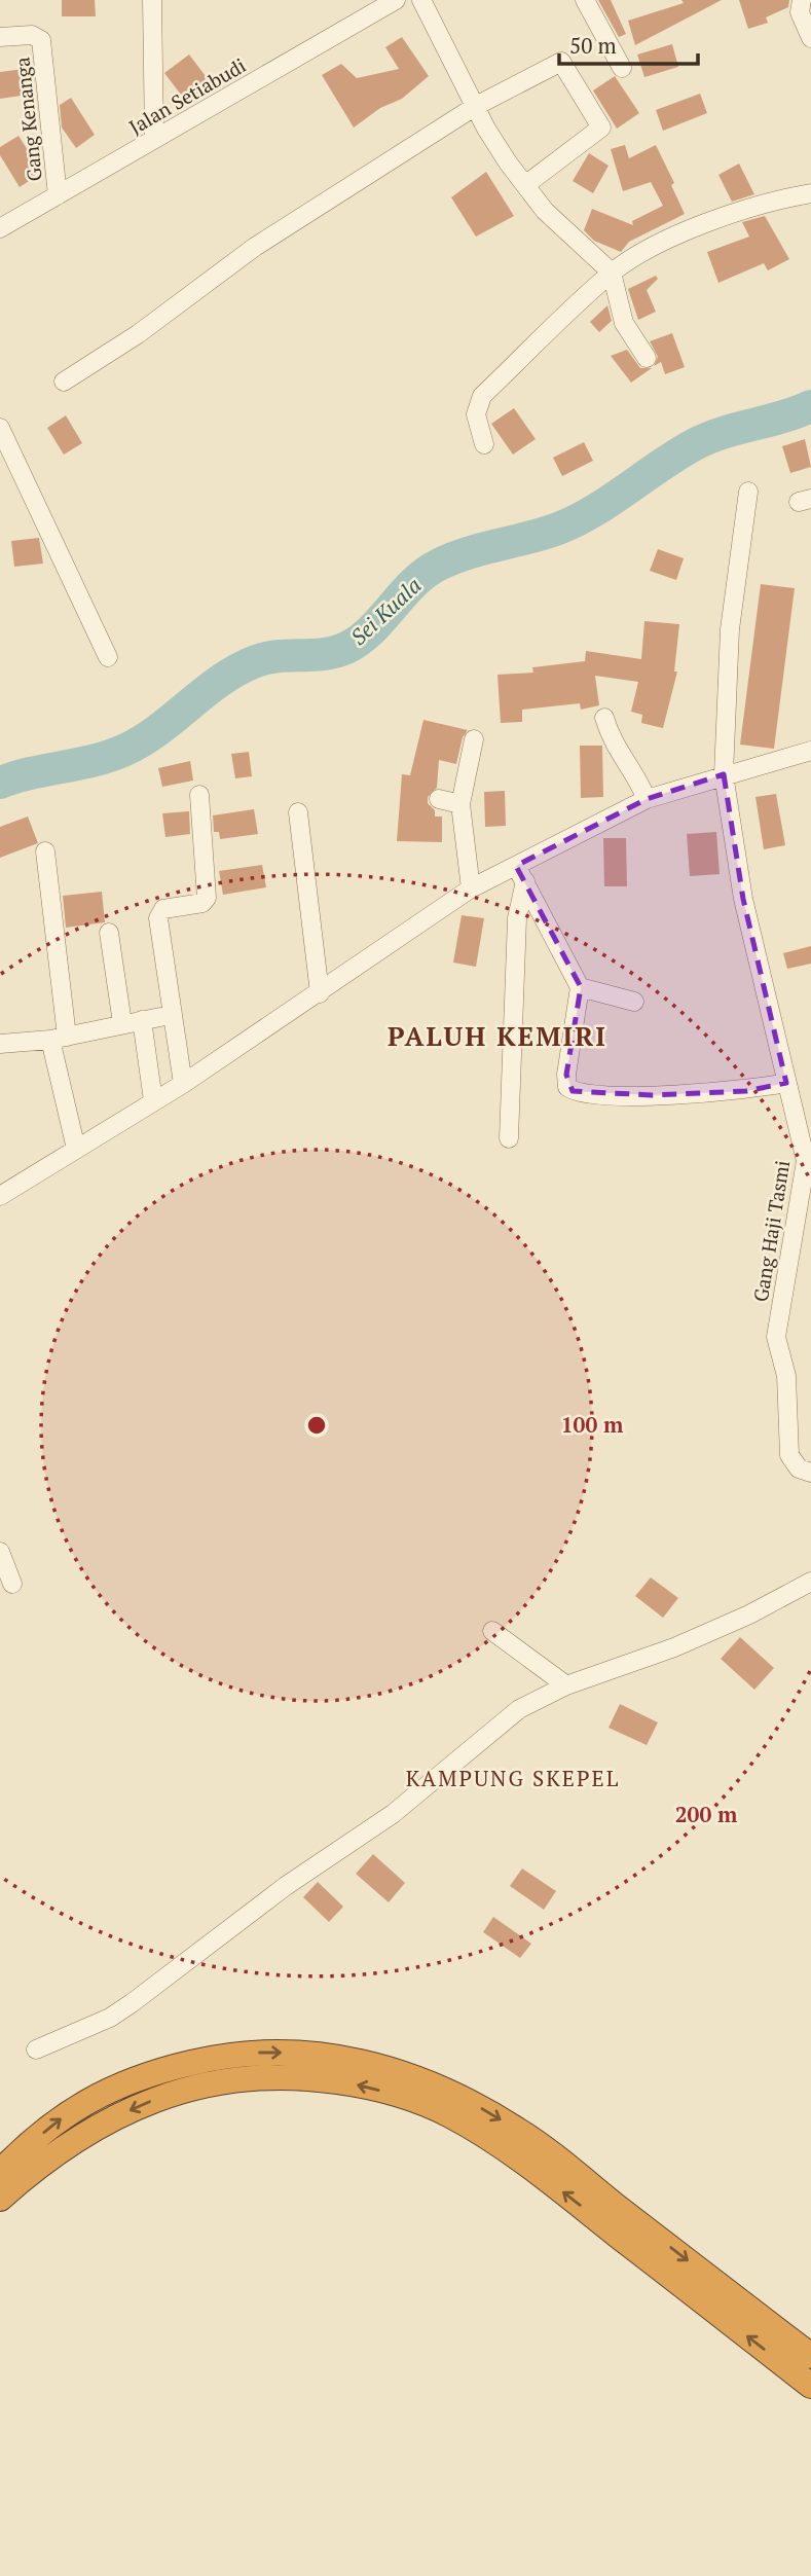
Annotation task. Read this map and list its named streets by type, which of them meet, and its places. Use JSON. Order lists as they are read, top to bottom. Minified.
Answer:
{"streets":{"street":["Jalan Setiabudi","Gang Kenanga","Gang Haji Tasmi"]},"crossings":[["Jalan Setiabudi","Gang Kenanga"]],"districts":["PALUH KEMIRI","KAMPUNG SKEPEL"],"water":["Sei Kuala"],"scale_bar":"50 m","rings":["100 m","200 m"]}
